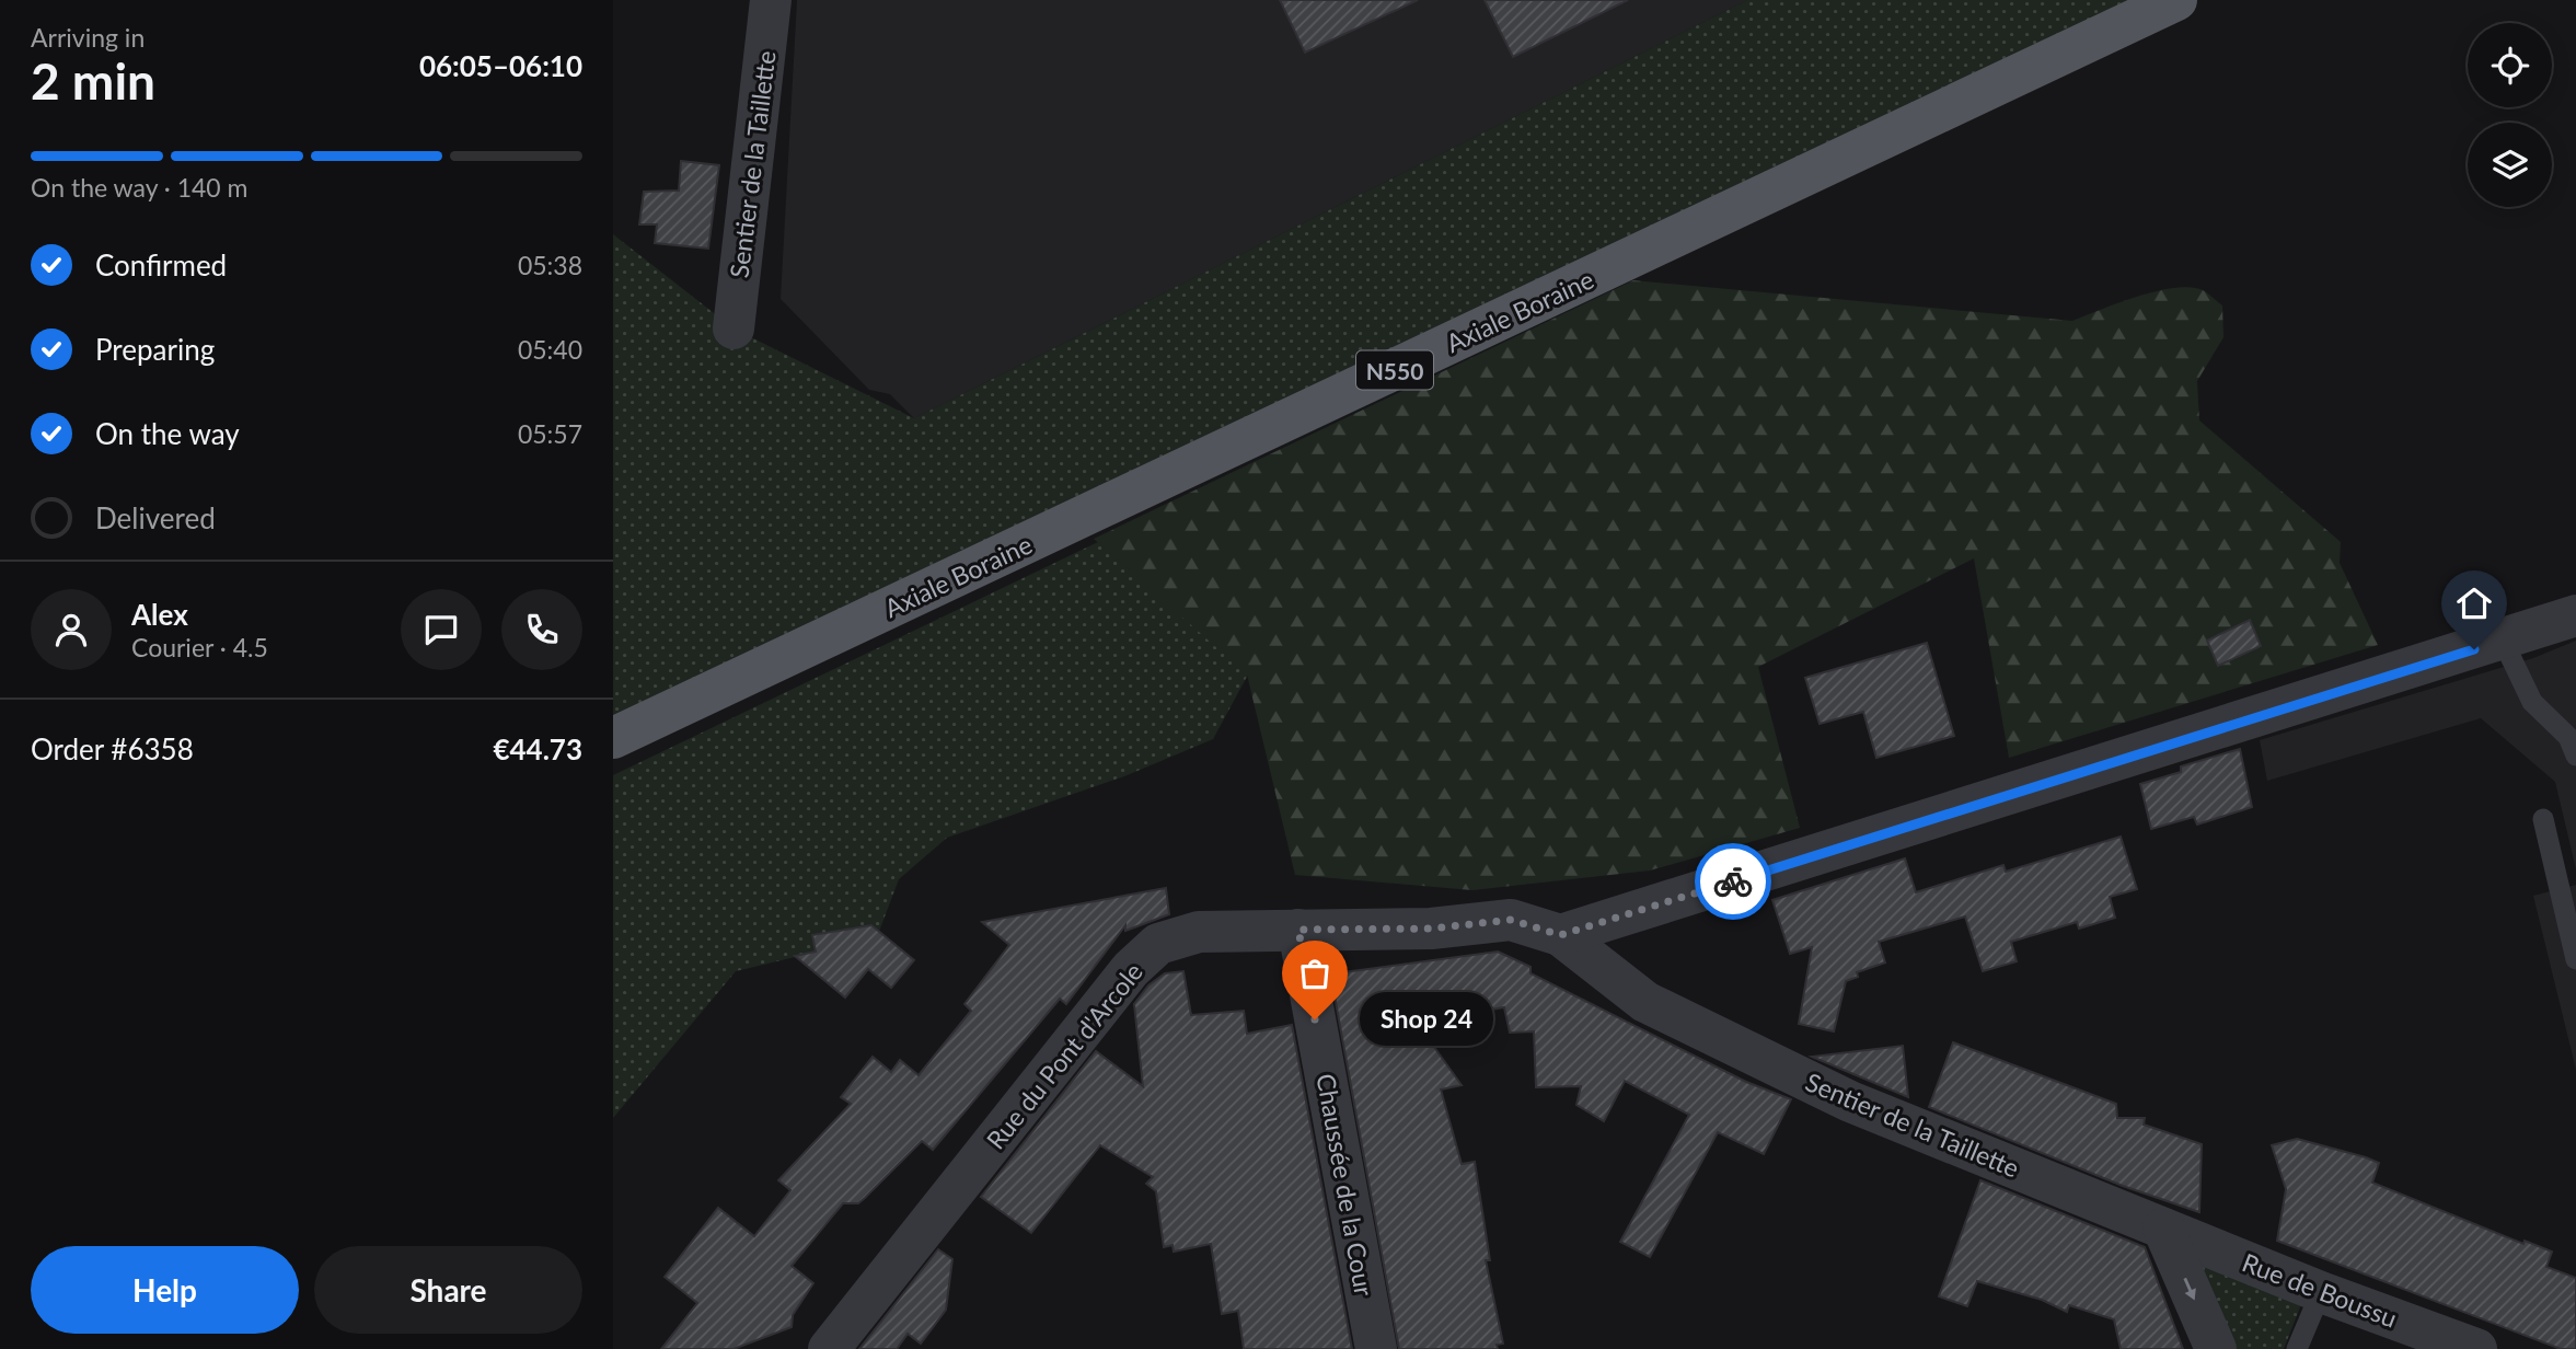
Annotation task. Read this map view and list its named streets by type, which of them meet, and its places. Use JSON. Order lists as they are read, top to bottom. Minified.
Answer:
{"streets":{"main road":["Axiale Boraine","N550"],"street":["Sentier de la Taillette","Rue du Pont d'Arcole","Chaussée de la Cour","Rue de Boussu"]},"crossings":[["Sentier de la Taillette","Rue du Pont d'Arcole"],["Sentier de la Taillette","Rue de Boussu"],["Rue du Pont d'Arcole","Chaussée de la Cour"]],"places":["Shop 24"],"page":{"heading":["2 min","Arriving in","06:05–06:10"],"panel":["Alex","Courier · 4.5","Order #6358","€44.73"],"bar":"On the way · 140 m","list":[["Confirmed","05:38"],["Preparing","05:40"],["On the way","05:57"],"Delivered"],"bubble":"Shop 24","buttons":["Help","Share"]}}
